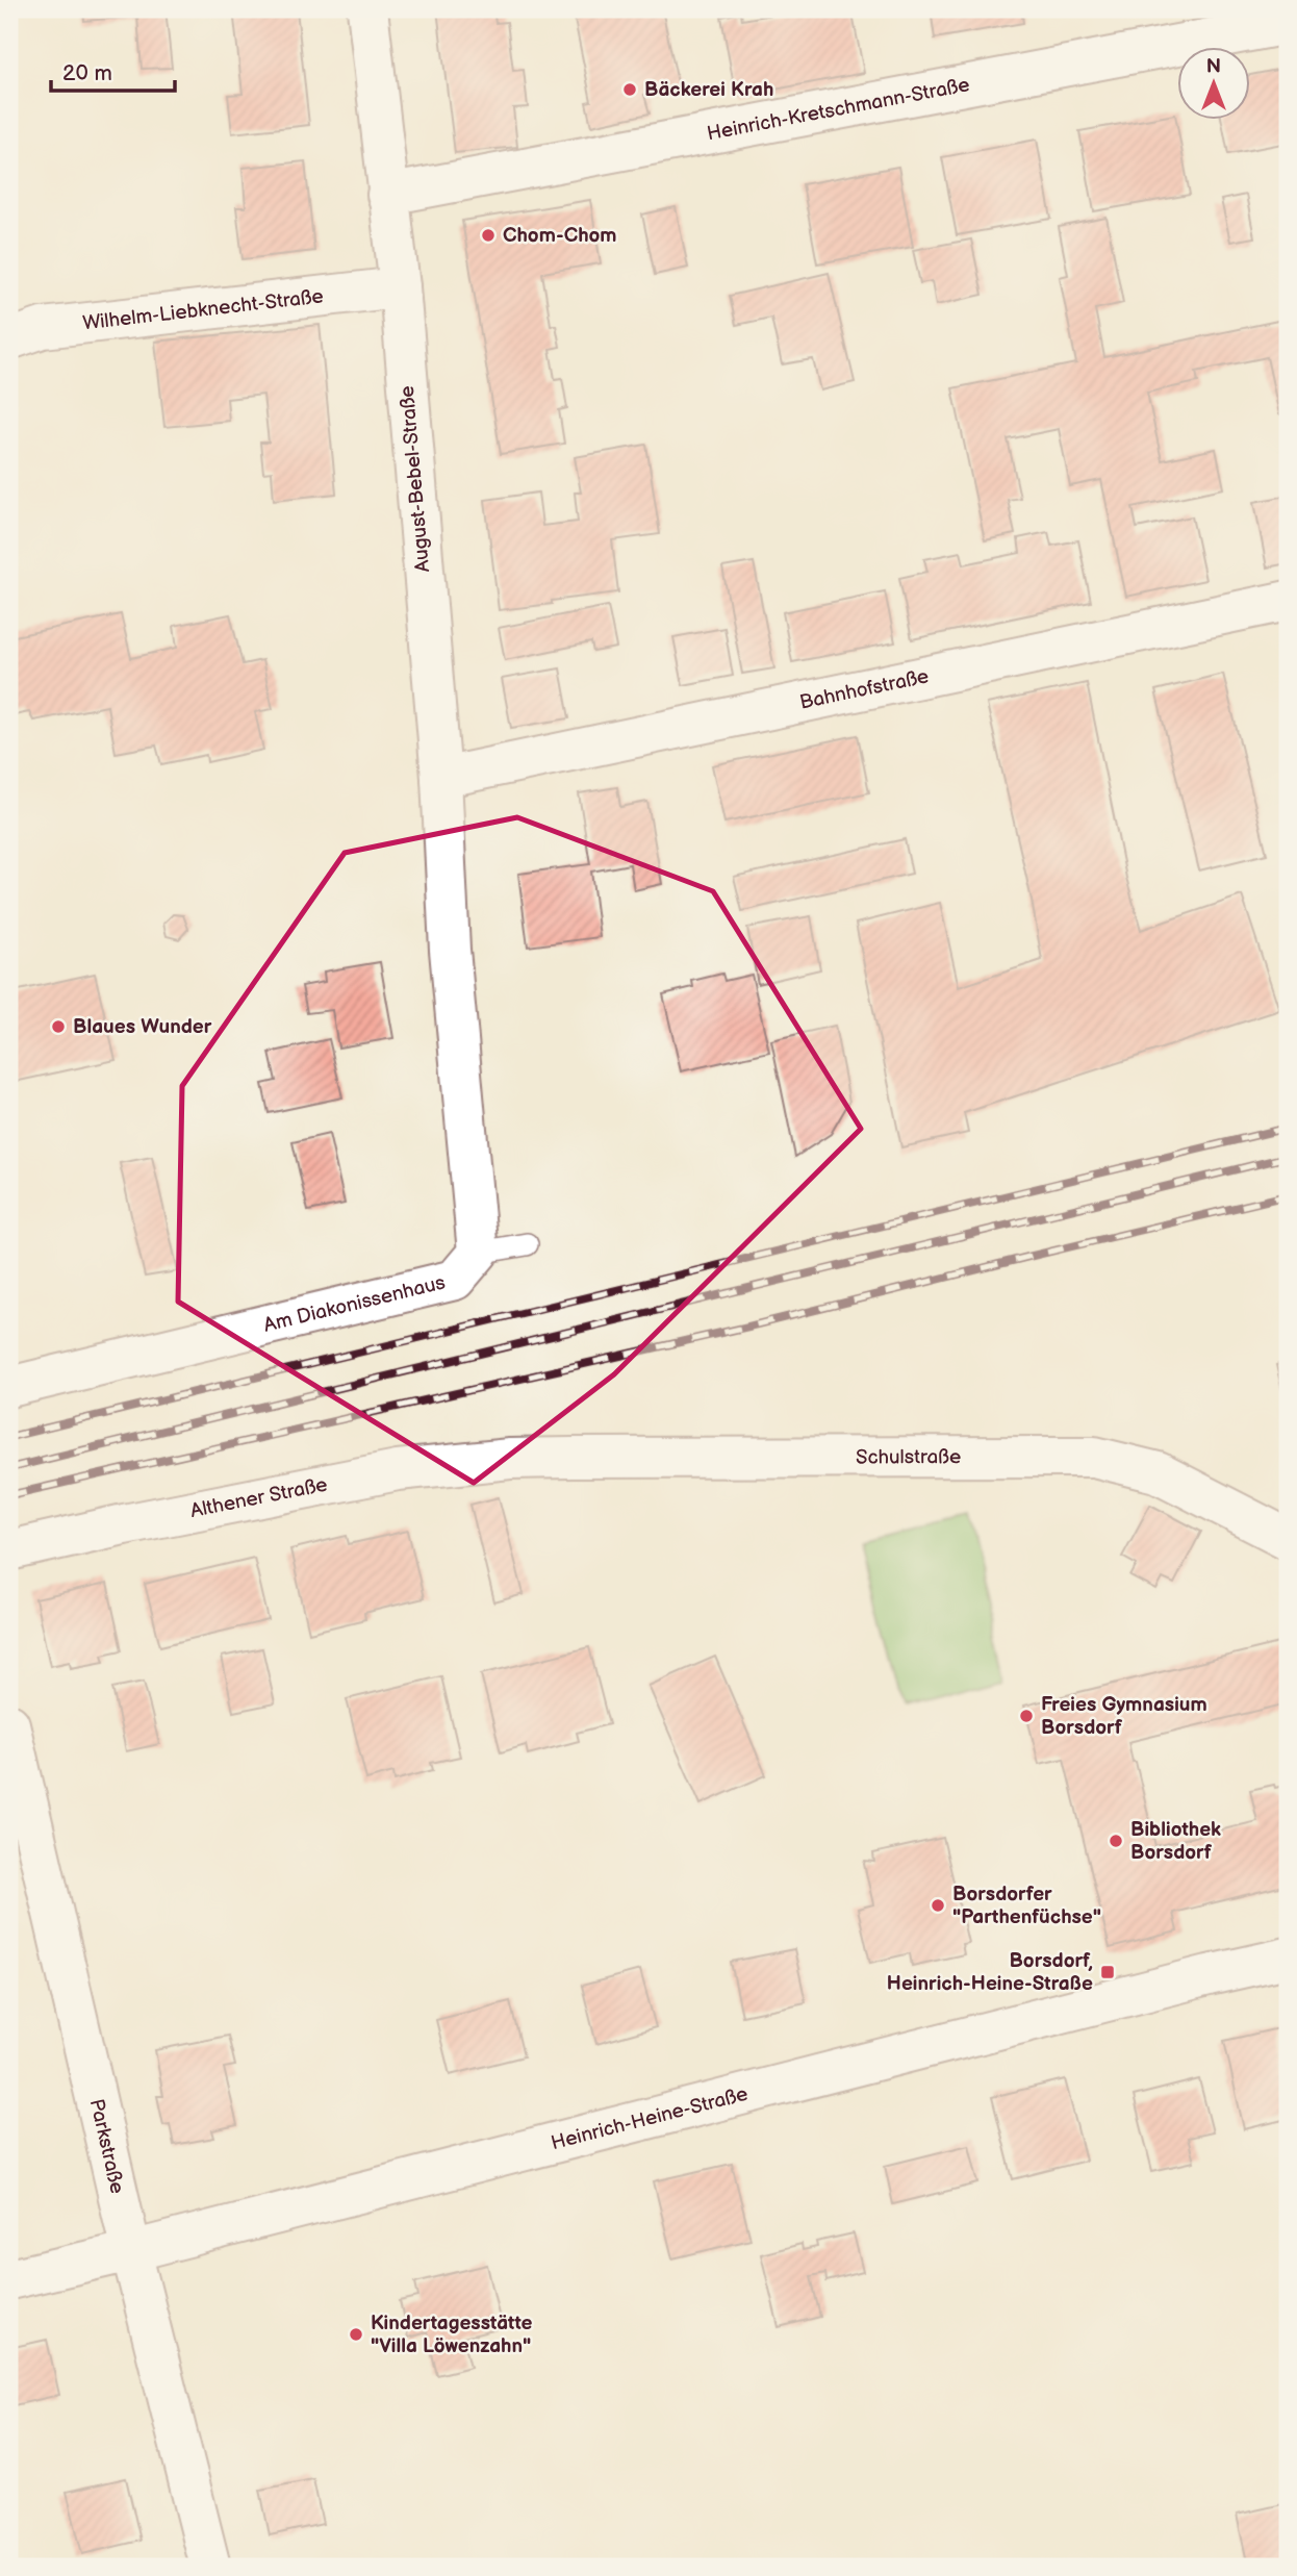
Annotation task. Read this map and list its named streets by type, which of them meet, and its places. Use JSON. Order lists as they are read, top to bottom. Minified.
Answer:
{"streets":{"street":["Heinrich-Kretschmann-Straße","Wilhelm-Liebknecht-Straße","August-Bebel-Straße","Bahnhofstraße","Am Diakonissenhaus","Schulstraße","Althener Straße","Heinrich-Heine-Straße","Parkstraße"]},"crossings":[["Heinrich-Kretschmann-Straße","August-Bebel-Straße"],["Wilhelm-Liebknecht-Straße","August-Bebel-Straße"],["August-Bebel-Straße","Bahnhofstraße"],["August-Bebel-Straße","Am Diakonissenhaus"],["Schulstraße","Althener Straße"],["Heinrich-Heine-Straße","Parkstraße"]],"places":{"other":["Bäckerei Krah","Chom-Chom","Blaues Wunder","Freies Gymnasium Borsdorf","Bibliothek Borsdorf","Borsdorfer \"Parthenfüchse\"","Kindertagesstätte \"Villa Löwenzahn\""],"transit":["Borsdorf, Heinrich-Heine-Straße"]},"scale_bar":"20 m","north":"top"}
